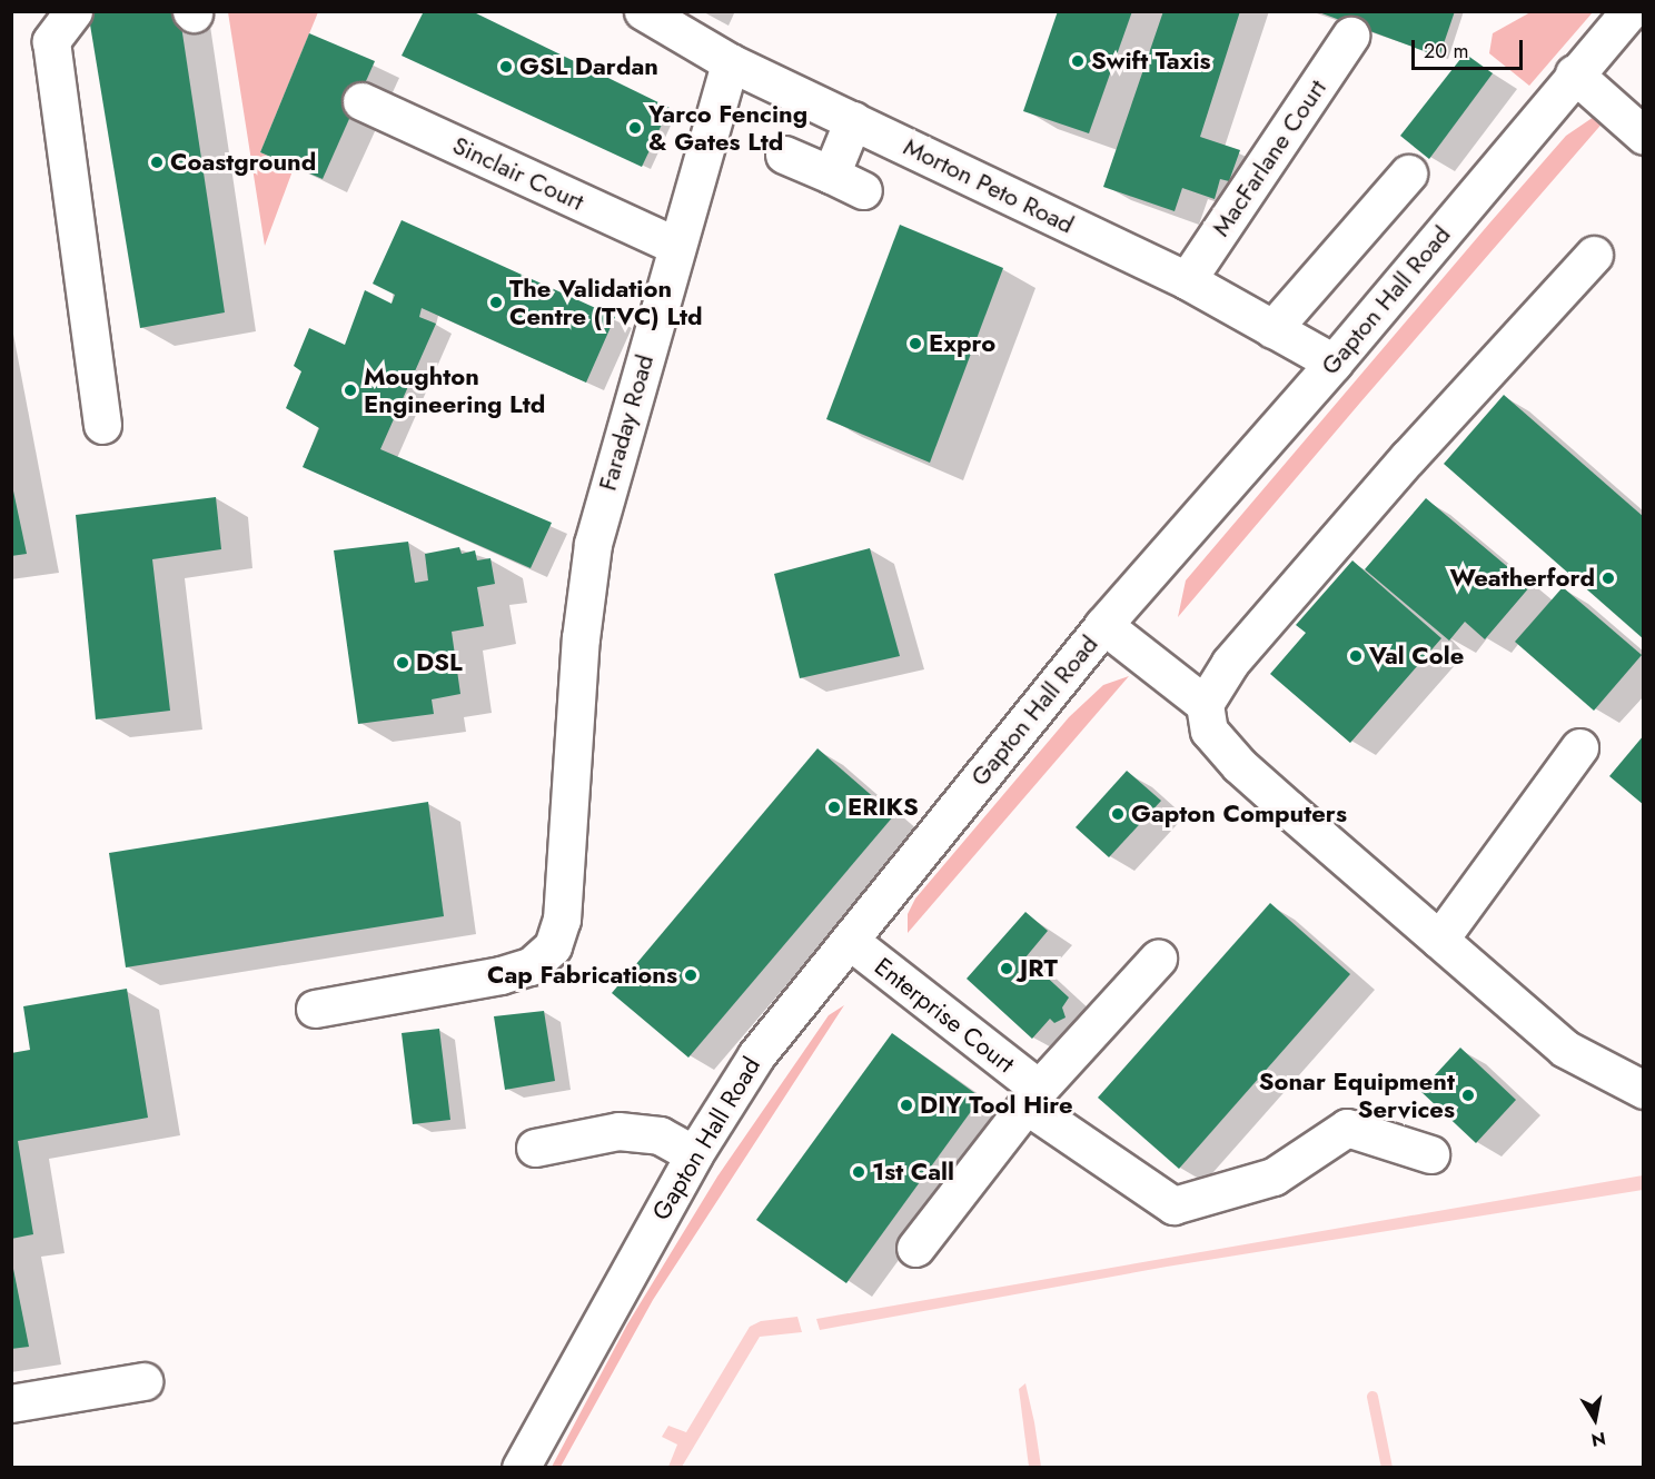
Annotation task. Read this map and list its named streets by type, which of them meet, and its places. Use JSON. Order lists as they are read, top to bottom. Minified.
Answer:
{"streets":{"street":["MacFarlane Court","Sinclair Court","Morton Peto Road","Gapton Hall Road","Faraday Road","Enterprise Court"]},"crossings":[["MacFarlane Court","Morton Peto Road"],["Sinclair Court","Faraday Road"],["Morton Peto Road","Gapton Hall Road"],["Morton Peto Road","Faraday Road"],["Gapton Hall Road","Enterprise Court"]],"places":["Swift Taxis","GSL Dardan","Yarco Fencing & Gates Ltd","Coastground","The Validation Centre (TVC) Ltd","Expro","Moughton Engineering Ltd","Weatherford","Val Cole","DSL","ERIKS","Gapton Computers","JRT","Cap Fabrications","Sonar Equipment Services","DIY Tool Hire","1st Call"],"scale_bar":"20 m","north":"bottom"}
